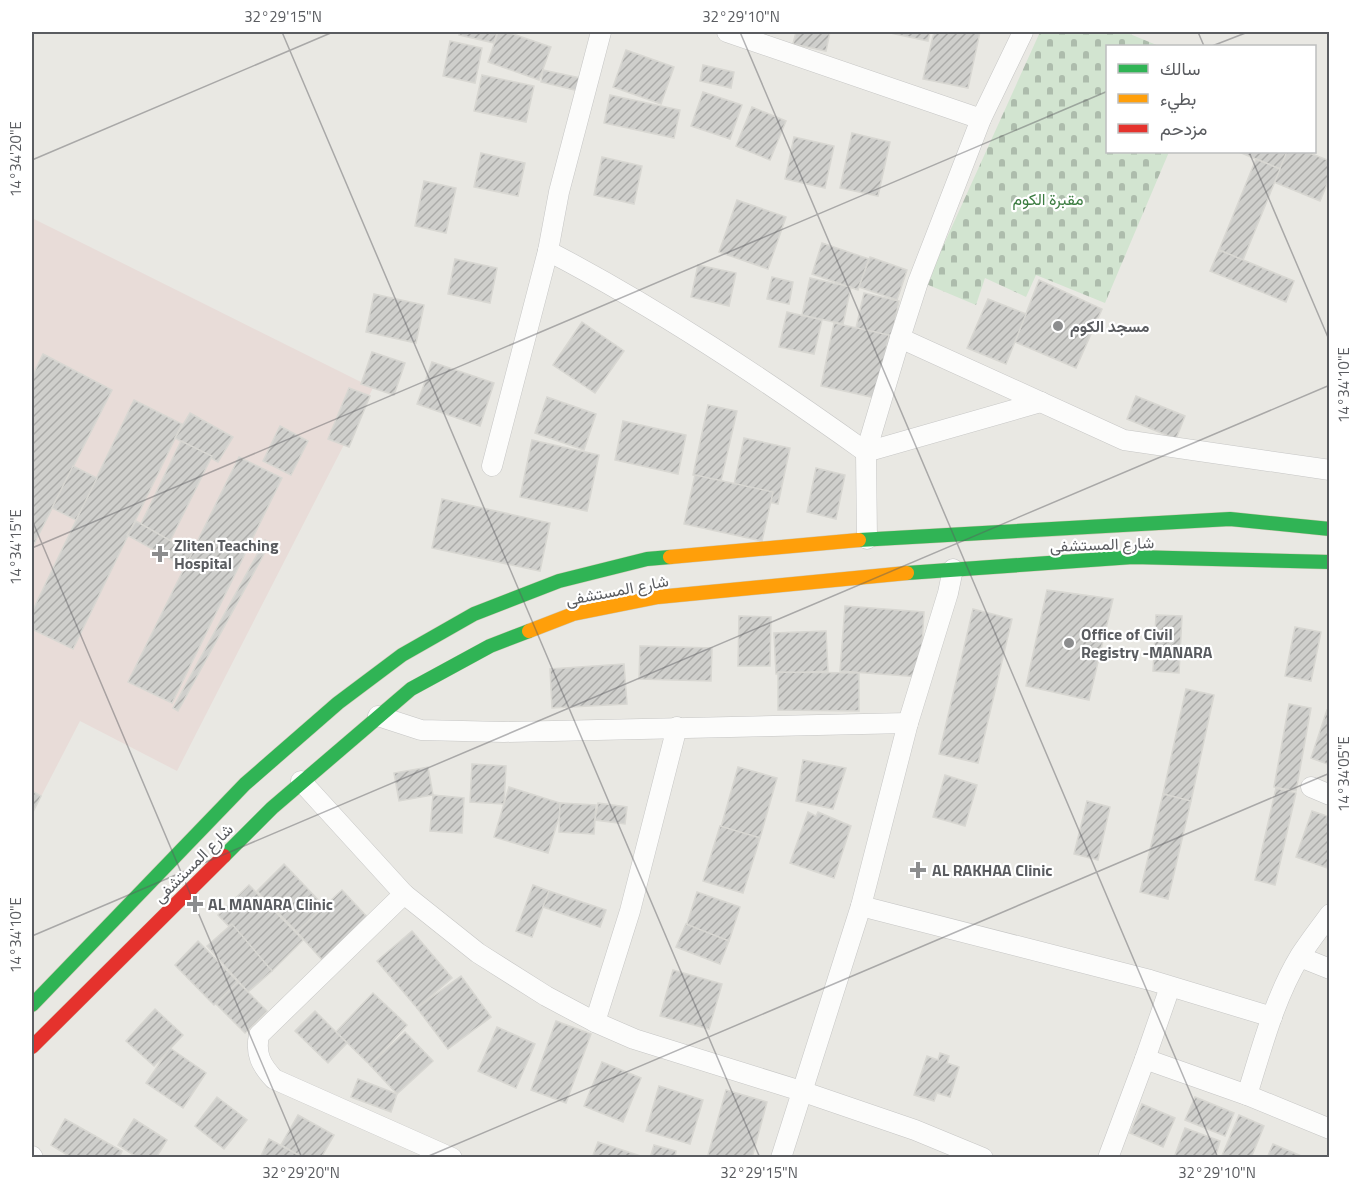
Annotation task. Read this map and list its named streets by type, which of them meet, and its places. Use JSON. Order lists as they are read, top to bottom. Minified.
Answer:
{"streets":{"main road":["شارع المستشفى"]},"parks":["مقبرة الكوم"],"places":{"other":["مسجد الكوم","Office of Civil Registry -MANARA"],"health":["Zliten Teaching Hospital","AL RAKHAA Clinic","AL MANARA Clinic"]},"legend":["سالك","بطيء","مزدحم"],"coordinates":["32°29'15\"N","32°29'10\"N","14°34'20\"E","14°34'10\"E","14°34'15\"E","14°34'05\"E","32°29'20\"N"]}
